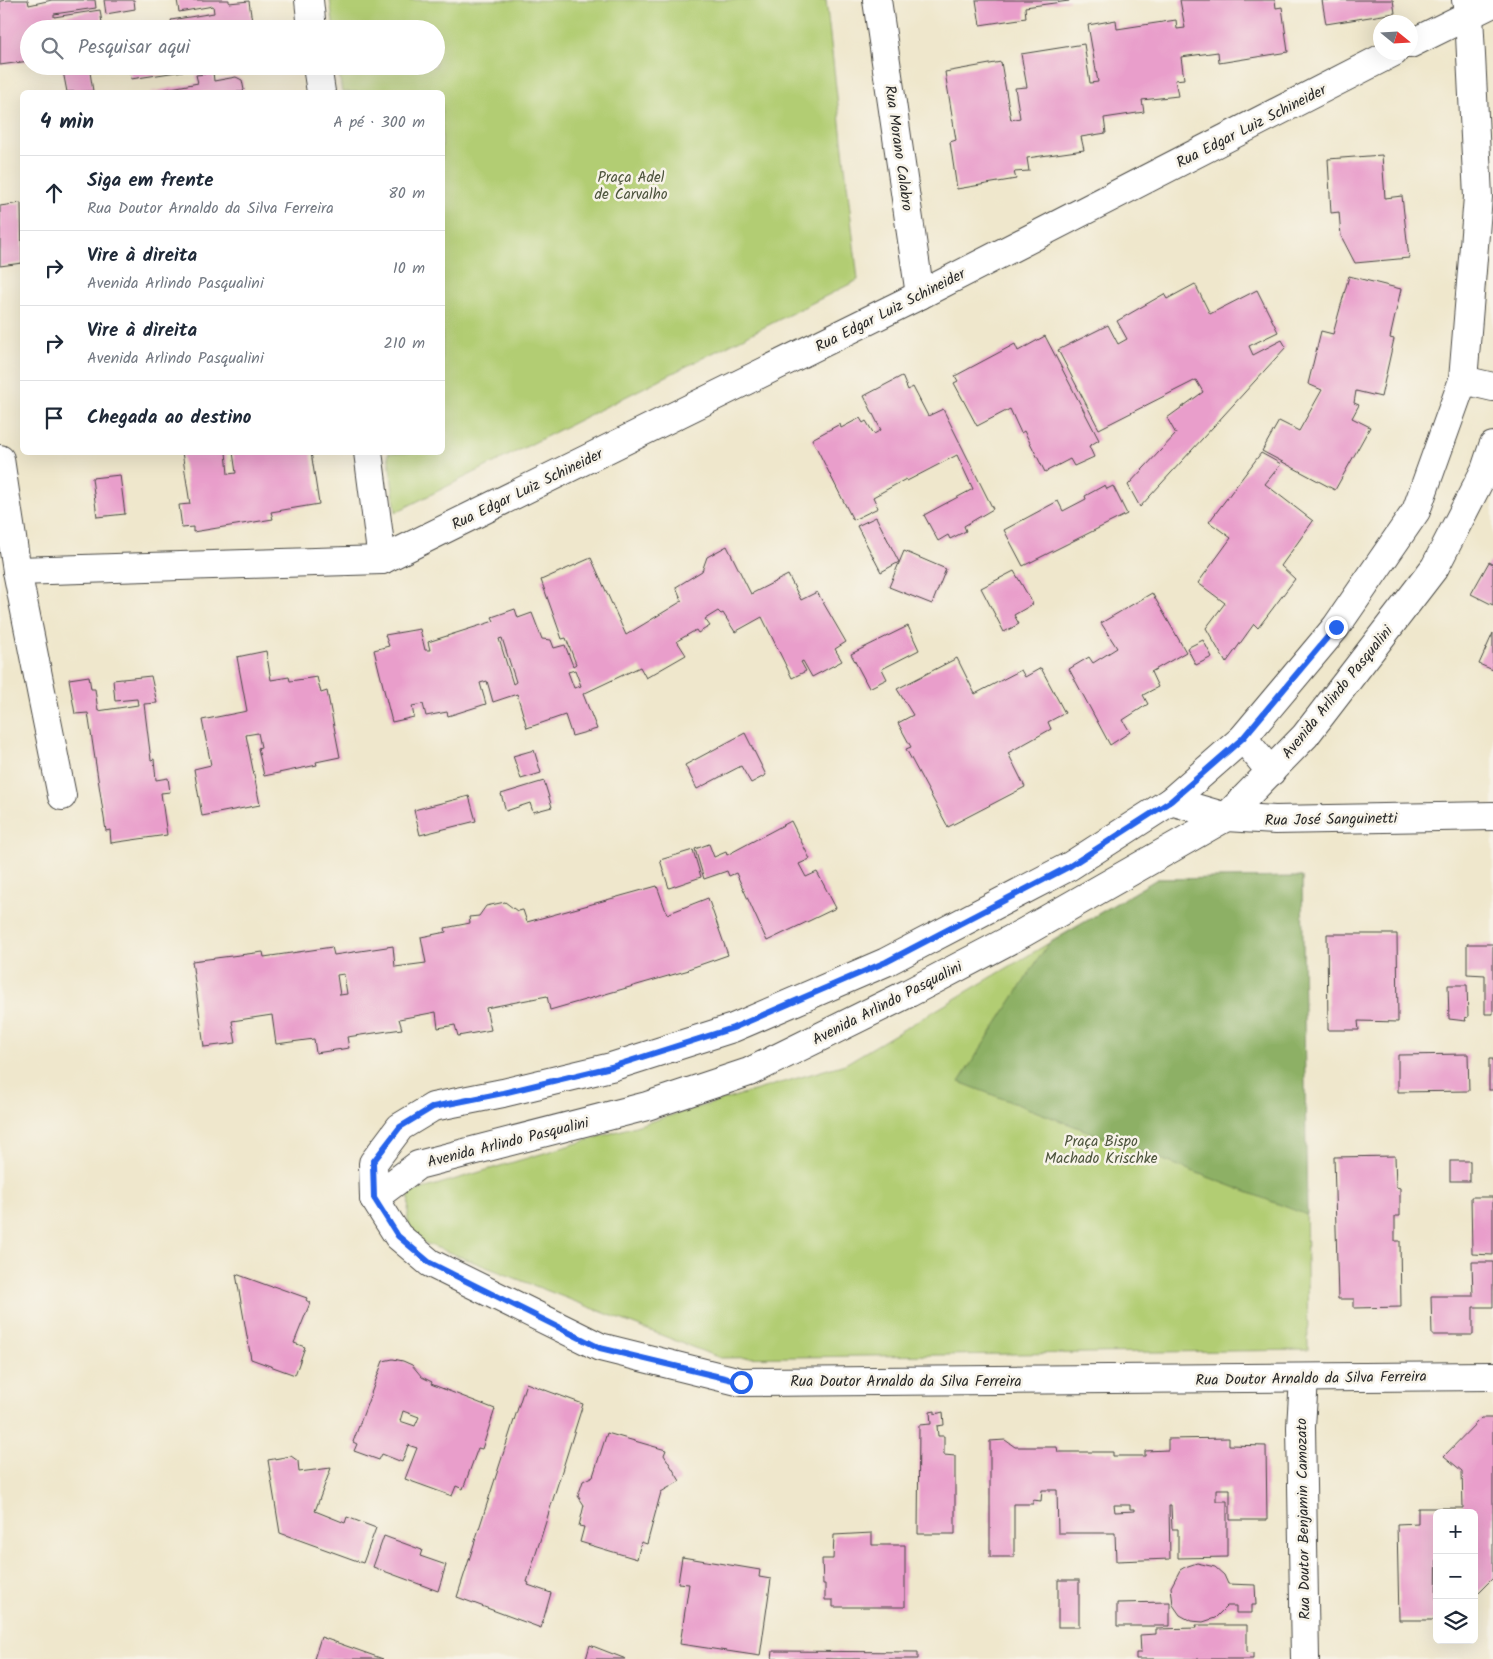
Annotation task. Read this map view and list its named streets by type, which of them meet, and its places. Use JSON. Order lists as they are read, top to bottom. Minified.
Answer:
{"streets":{"street":["Rua Edgar Luiz Schineider","Rua Morano Calabro","Avenida Arlindo Pasqualini","Rua José Sanguinetti","Rua Doutor Arnaldo da Silva Ferreira","Rua Doutor Benjamin Camozato"]},"crossings":[["Rua Edgar Luiz Schineider","Rua Morano Calabro"],["Avenida Arlindo Pasqualini","Rua José Sanguinetti"],["Avenida Arlindo Pasqualini","Rua Doutor Arnaldo da Silva Ferreira"],["Rua Doutor Arnaldo da Silva Ferreira","Rua Doutor Benjamin Camozato"]],"parks":["Praça Adel de Carvalho","Praça Bispo Machado Krischke"],"north":"right","page":{"search":"Pesquisar aqui","heading":["4 min","A pé · 300 m"],"list":[["Siga em frente","Rua Doutor Arnaldo da Silva Ferreira","80 m"],["Vire à direita","Avenida Arlindo Pasqualini","10 m"],["Vire à direita","Avenida Arlindo Pasqualini","210 m"],"Chegada ao destino"],"map_buttons":["+","−"]}}
